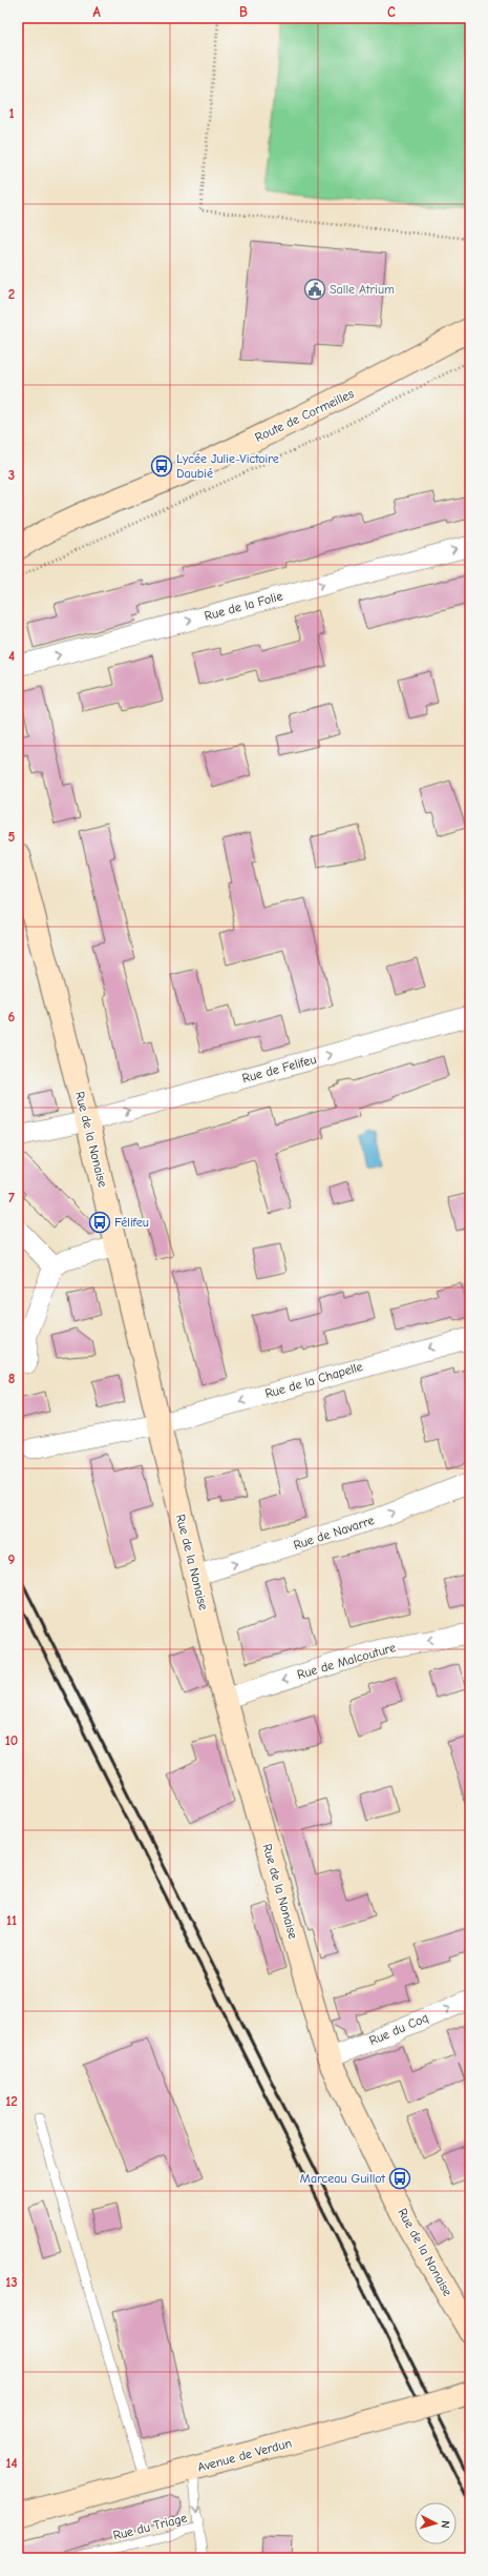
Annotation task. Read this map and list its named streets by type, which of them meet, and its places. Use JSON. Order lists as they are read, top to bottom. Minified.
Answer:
{"streets":{"main road":["Route de Cormeilles","Rue de la Nonaise","Avenue de Verdun"],"street":["Rue de la Folie","Rue de Felifeu","Rue de la Chapelle","Rue de Navarre","Rue de Malcouture","Rue du Coq"],"lane":["Rue du Triage"]},"crossings":[["Rue de Felifeu","Rue de la Nonaise"],["Rue de la Nonaise","Rue de la Chapelle"],["Rue de la Nonaise","Rue de Navarre"],["Rue de la Nonaise","Rue de Malcouture"],["Rue de la Nonaise","Rue du Coq"],["Avenue de Verdun","Rue du Triage"]],"one_way":["Rue de la Folie","Rue de Felifeu","Rue de la Chapelle","Rue de Navarre","Rue de Malcouture","Rue du Coq"],"places":{"public building":["Salle Atrium"],"bus stop":["Lycée Julie-Victoire Daubié","Félifeu","Marceau Guillot"]},"north":"right","grid":{"columns":["A","B","C"],"rows":["1","2","3","4","5","6","7","8","9","10","11","12","13","14"]}}
